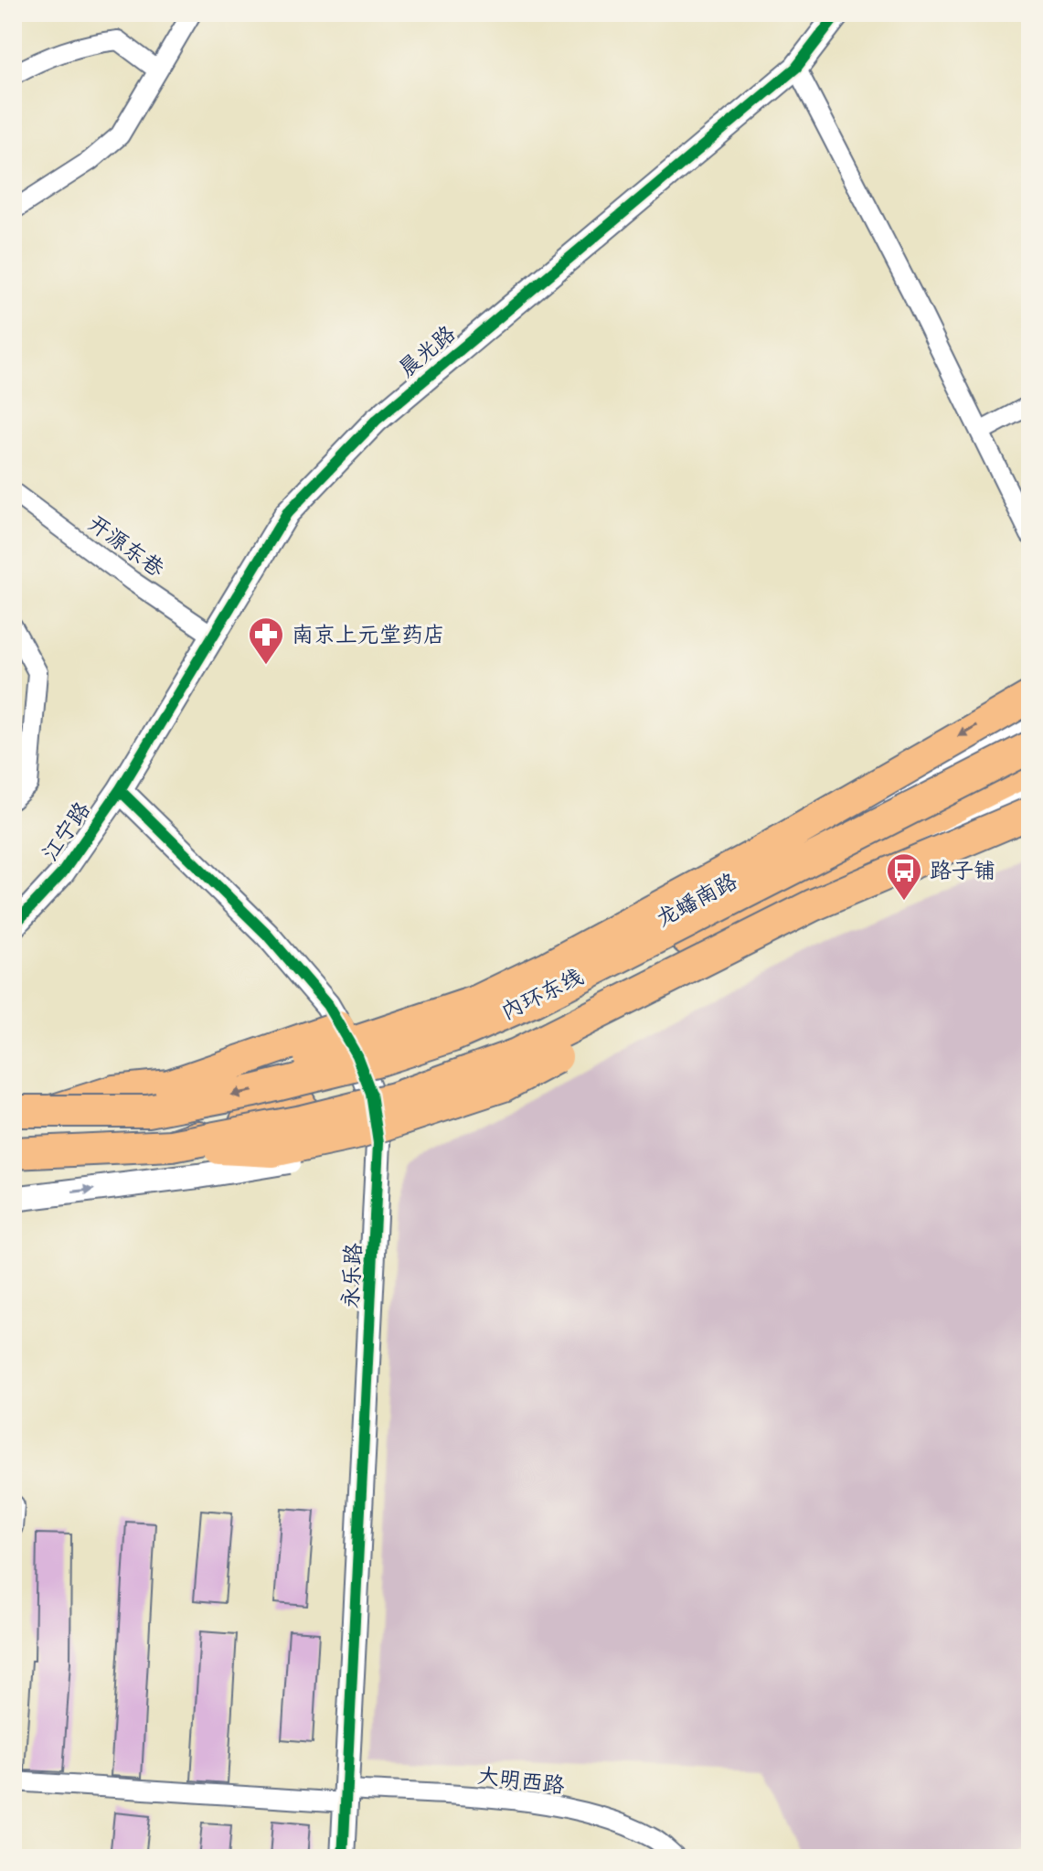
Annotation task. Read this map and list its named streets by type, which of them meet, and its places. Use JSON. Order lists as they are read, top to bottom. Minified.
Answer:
{"streets":{"highway":["内环东线"],"street":["晨光路","开源东巷","江宁路","龙蟠南路","永乐路","大明西路"]},"crossings":[["晨光路","开源东巷"],["晨光路","江宁路"],["晨光路","永乐路"],["江宁路","永乐路"],["龙蟠南路","永乐路"],["永乐路","大明西路"]],"places":{"pharmacy":["南京上元堂药店"],"bus stop":["路子铺"]}}
